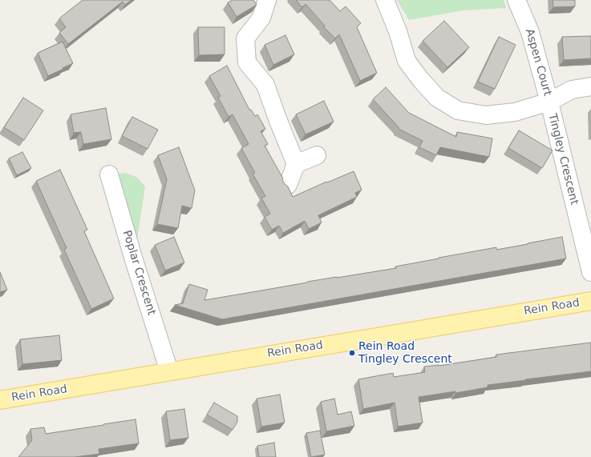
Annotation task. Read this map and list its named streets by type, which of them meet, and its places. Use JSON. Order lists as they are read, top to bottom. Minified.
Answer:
{"streets":{"main road":["Rein Road"],"street":["Aspen Court","Tingley Crescent","Poplar Crescent"]},"crossings":[["Aspen Court","Tingley Crescent"],["Poplar Crescent","Rein Road"]],"places":["Rein Road Tingley Crescent"]}
